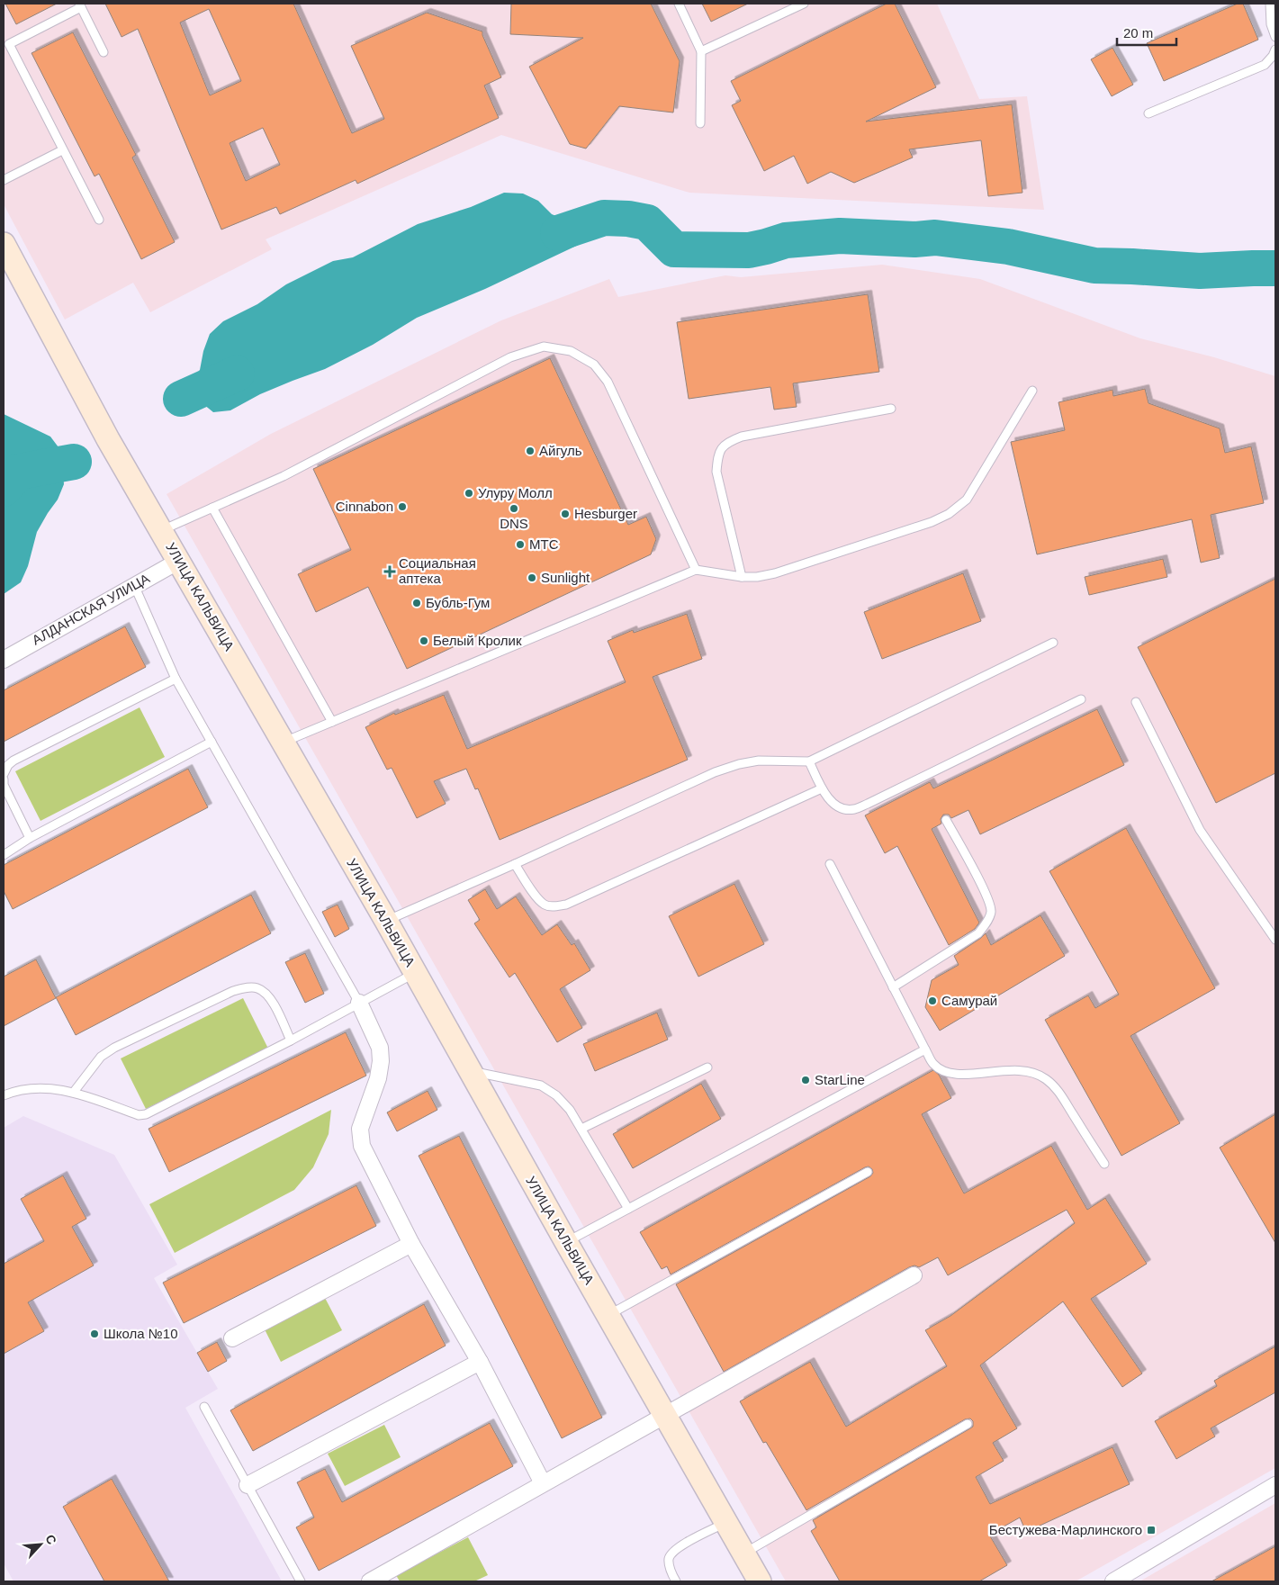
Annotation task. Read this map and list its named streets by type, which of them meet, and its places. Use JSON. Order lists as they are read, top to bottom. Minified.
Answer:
{"streets":{"street":["УЛИЦА КАЛЬВИЦА","АЛДАНСКАЯ УЛИЦА"]},"crossings":[["УЛИЦА КАЛЬВИЦА","АЛДАНСКАЯ УЛИЦА"]],"places":{"other":["Айгуль","Улуру Молл","Cinnabon","DNS","Hesburger","МТС","Sunlight","Бубль-Гум","Белый Кролик","Самурай","StarLine","Школа №10"],"health":["Социальная аптека"],"transit":["Бестужева-Марлинского"]},"scale_bar":"20 m","north":"top right"}
